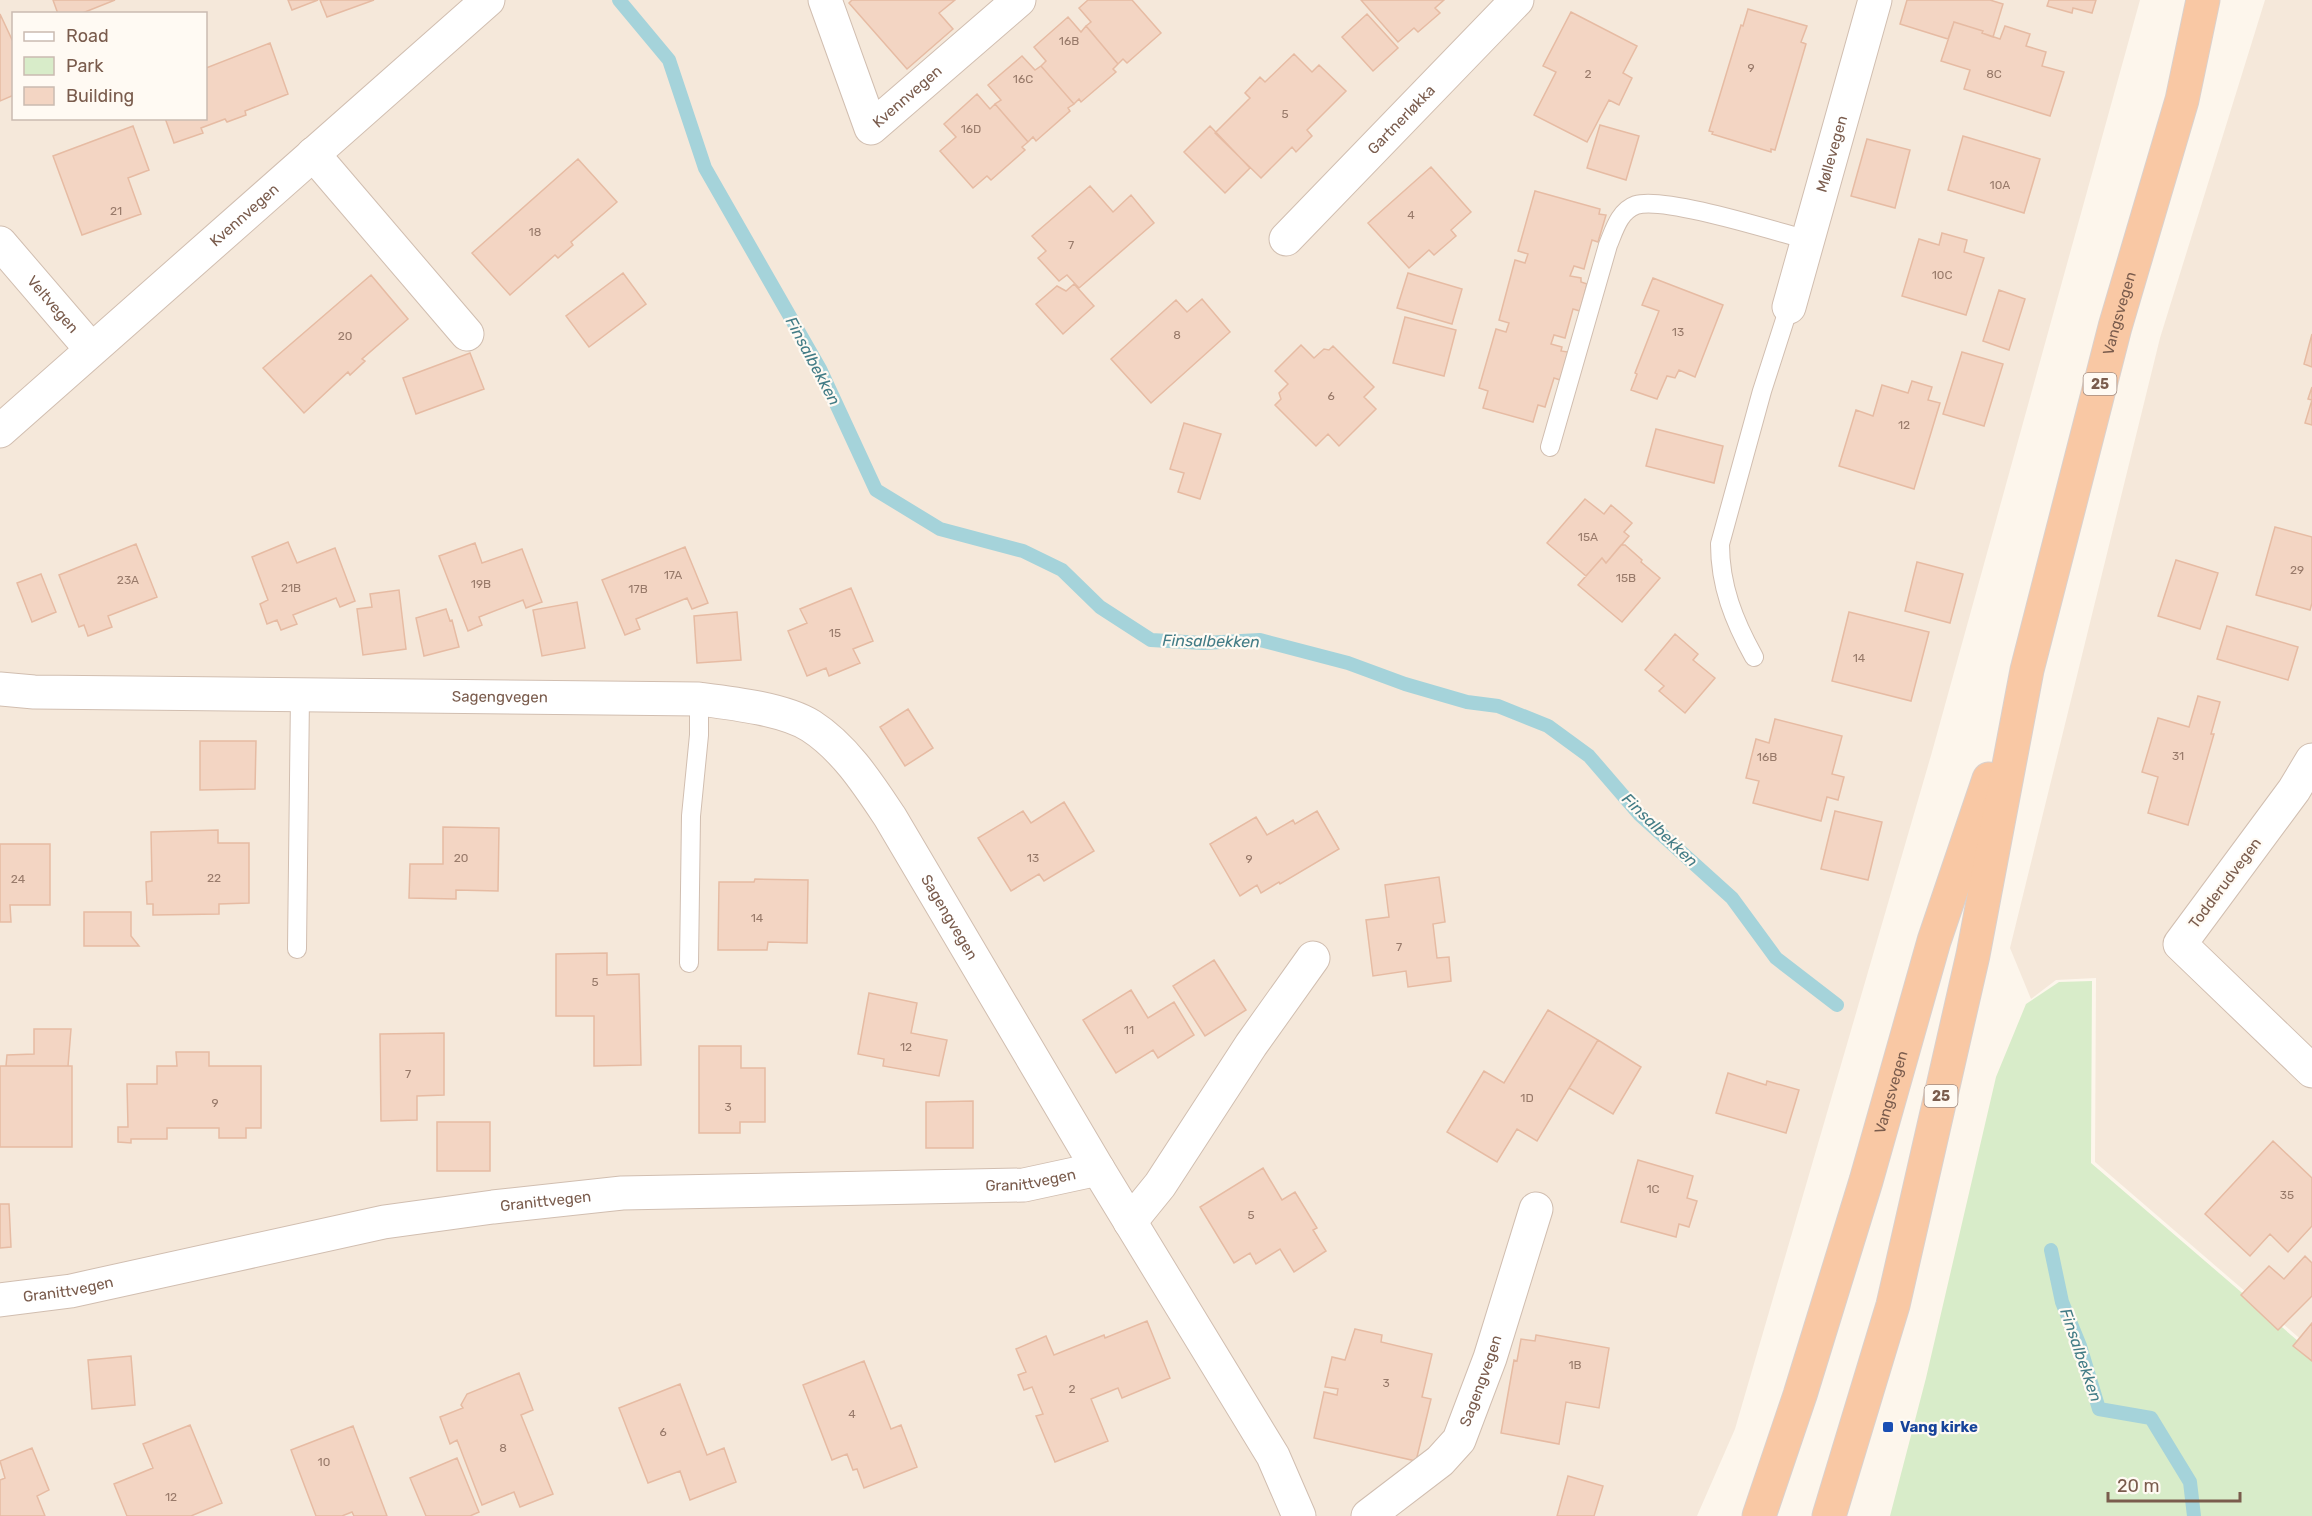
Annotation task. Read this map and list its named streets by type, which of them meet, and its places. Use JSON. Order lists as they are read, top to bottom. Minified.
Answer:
{"streets":{"highway":["Vangsvegen","25"],"street":["Kvennvegen","Gartnerløkka","Møllevegen","Veltvegen","Sagengvegen","Todderudvegen","Granittvegen"]},"crossings":[["Kvennvegen","Veltvegen"],["Sagengvegen","Granittvegen"]],"water":["Finsalbekken"],"places":{"transit":["Vang kirke"]},"house_numbers":["16B","9","2","8C","16C","5","16D","10A","21","4","18","7","10C","13","8","20","6","12","15A","29","17A","15B","23A","19B","21B","17B","15","14","31","16B","20","13","9","22","24","14","7","5","11","12","7","1D","9","3","1C","35","5","1B","3","2","4","6","8","10","12"],"legend":["Road","Park","Building"],"scale_bar":"20 m"}
